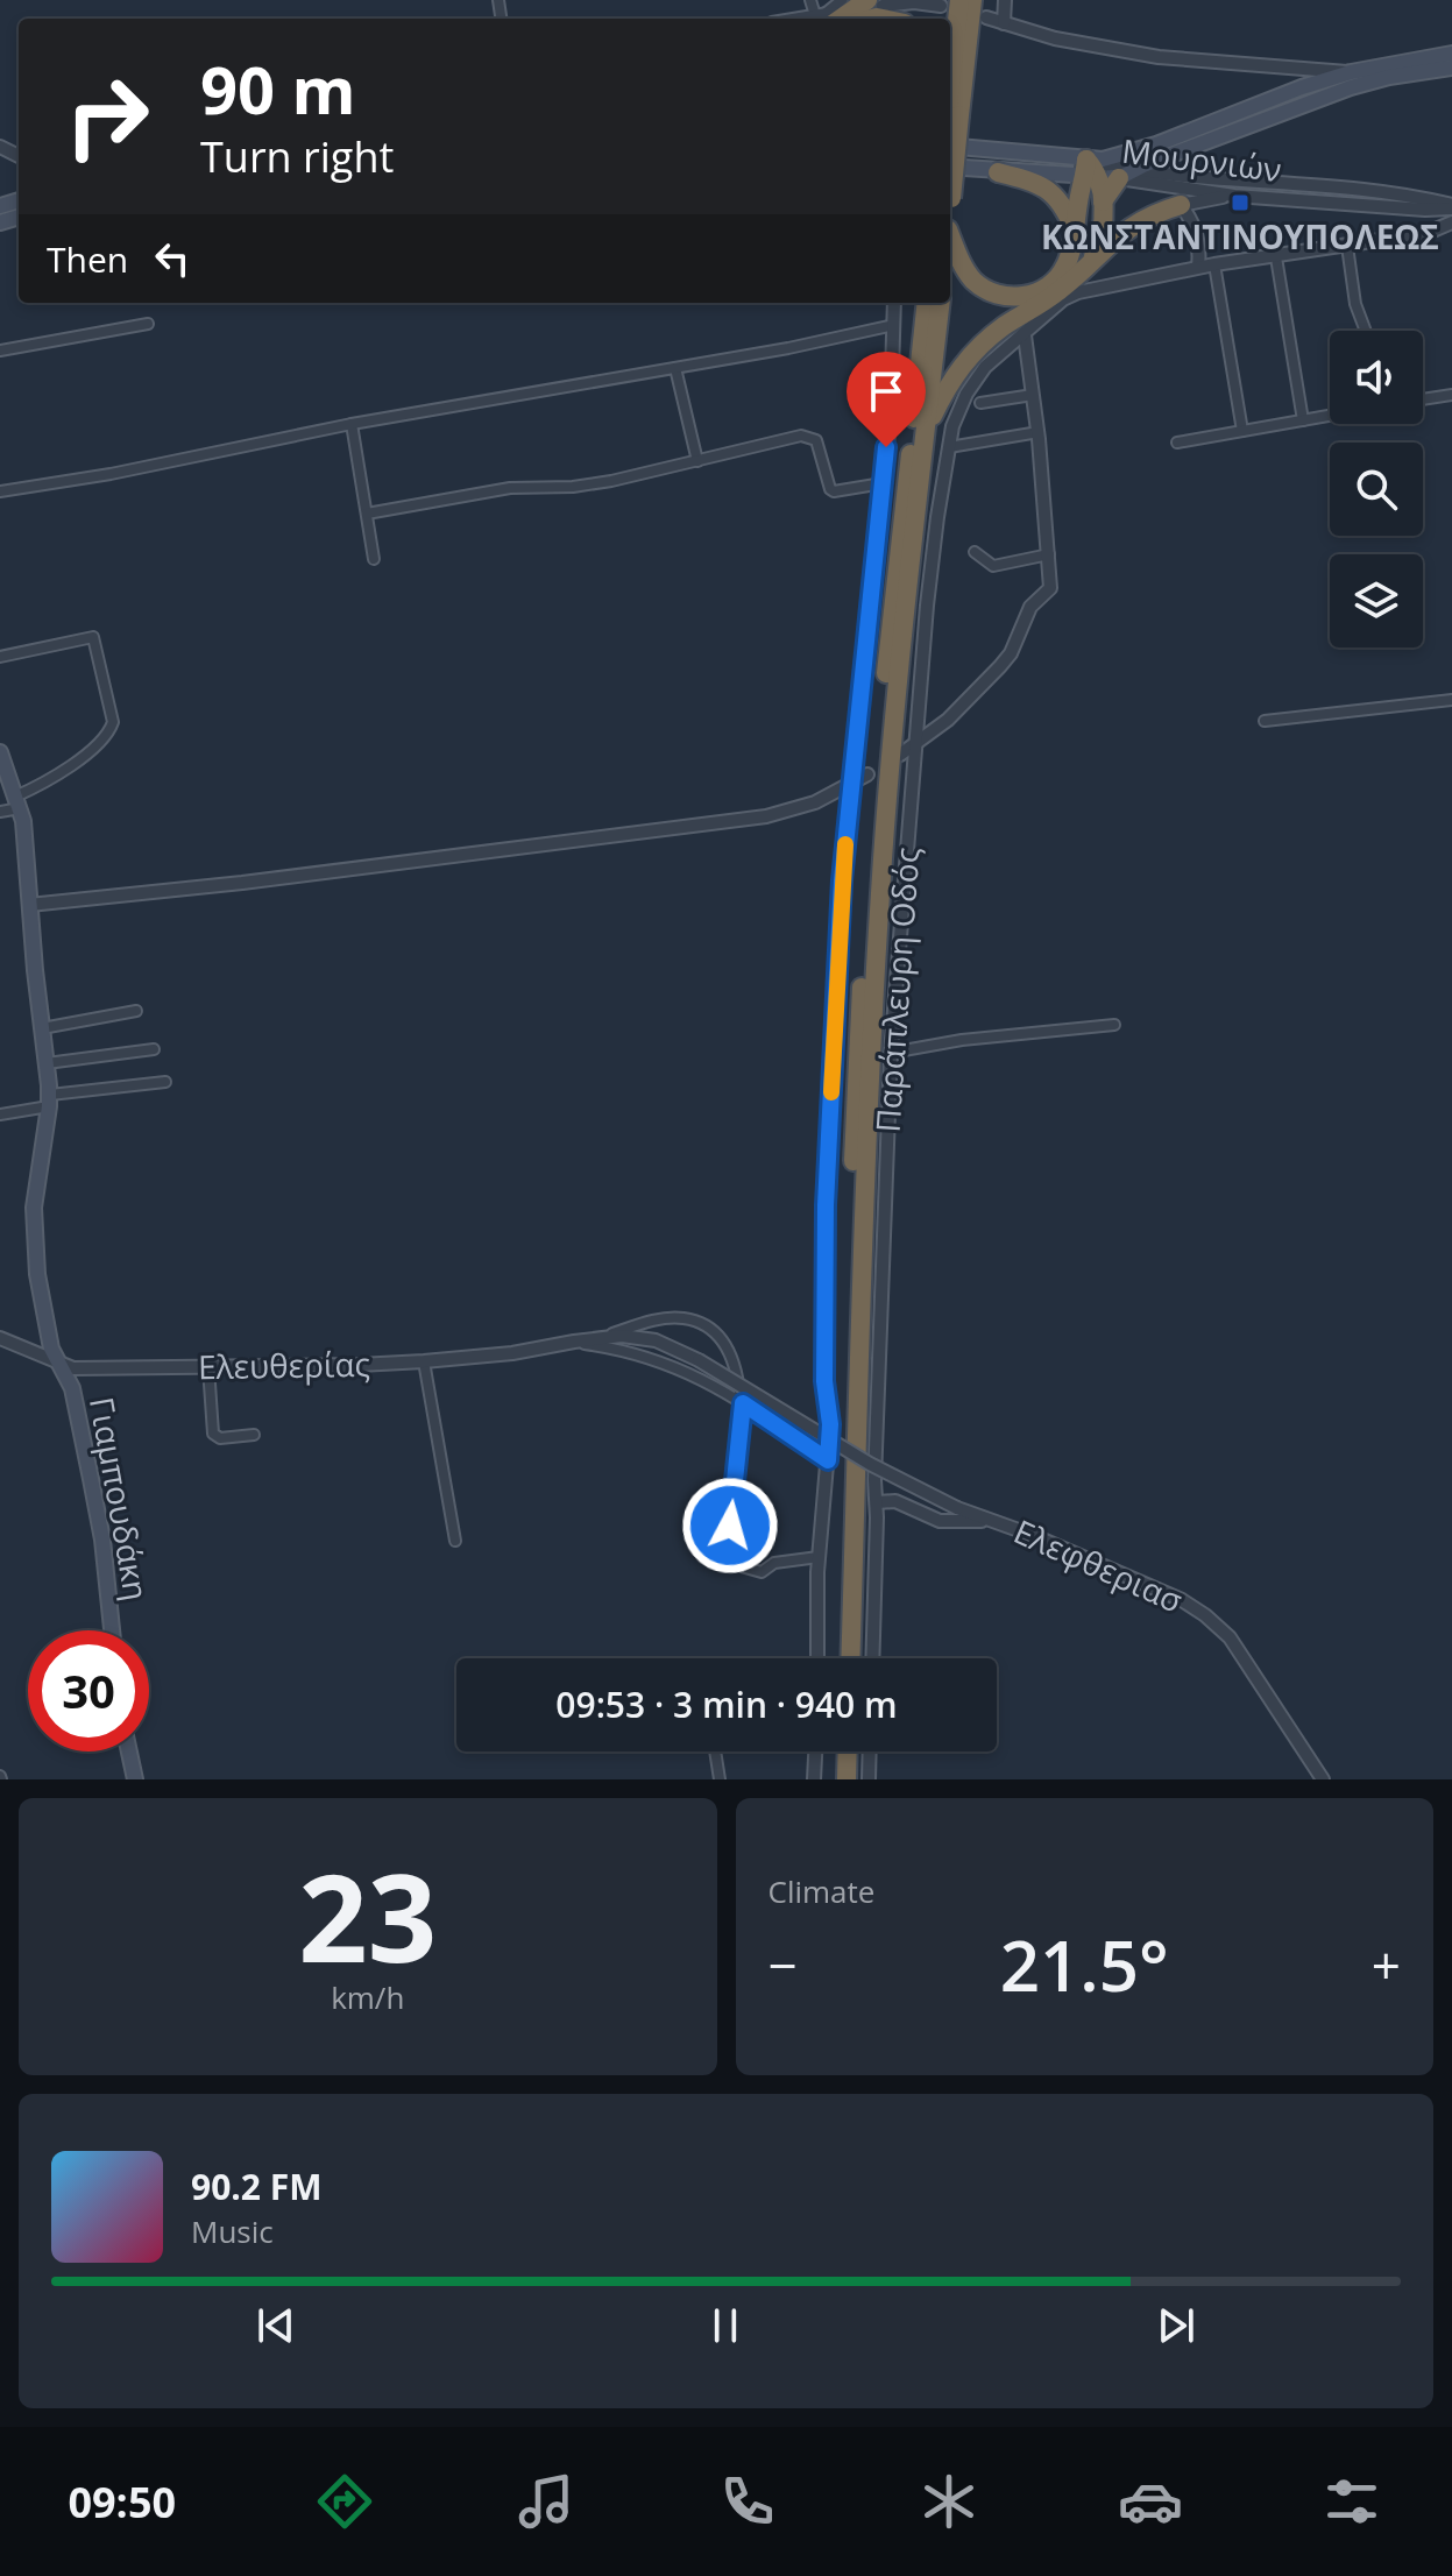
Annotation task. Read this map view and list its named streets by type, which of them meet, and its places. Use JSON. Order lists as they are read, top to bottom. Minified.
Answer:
{"streets":{"main road":["Μουρνιών","Γιαμπουδάκη"],"street":["Παράπλευρη Οδός","Ελευθερίας","Ελεφθεριασ"]},"crossings":[["Ελευθερίας","Γιαμπουδάκη"],["Ελευθερίας","Ελεφθεριασ"]],"places":{"transit":["ΚΩΝΣΤΑΝΤΙΝΟΥΠΟΛΕΩΣ"]},"page":{"turn":["90 m","Turn right"],"then":"Then","limit":"30","trip":"09:53 · 3 min · 940 m","tile":[["23","km/h"],"Climate"],"heat":["−","21.5°","+"],"song":["90.2 FM","Music"],"tabs":"09:50"}}
